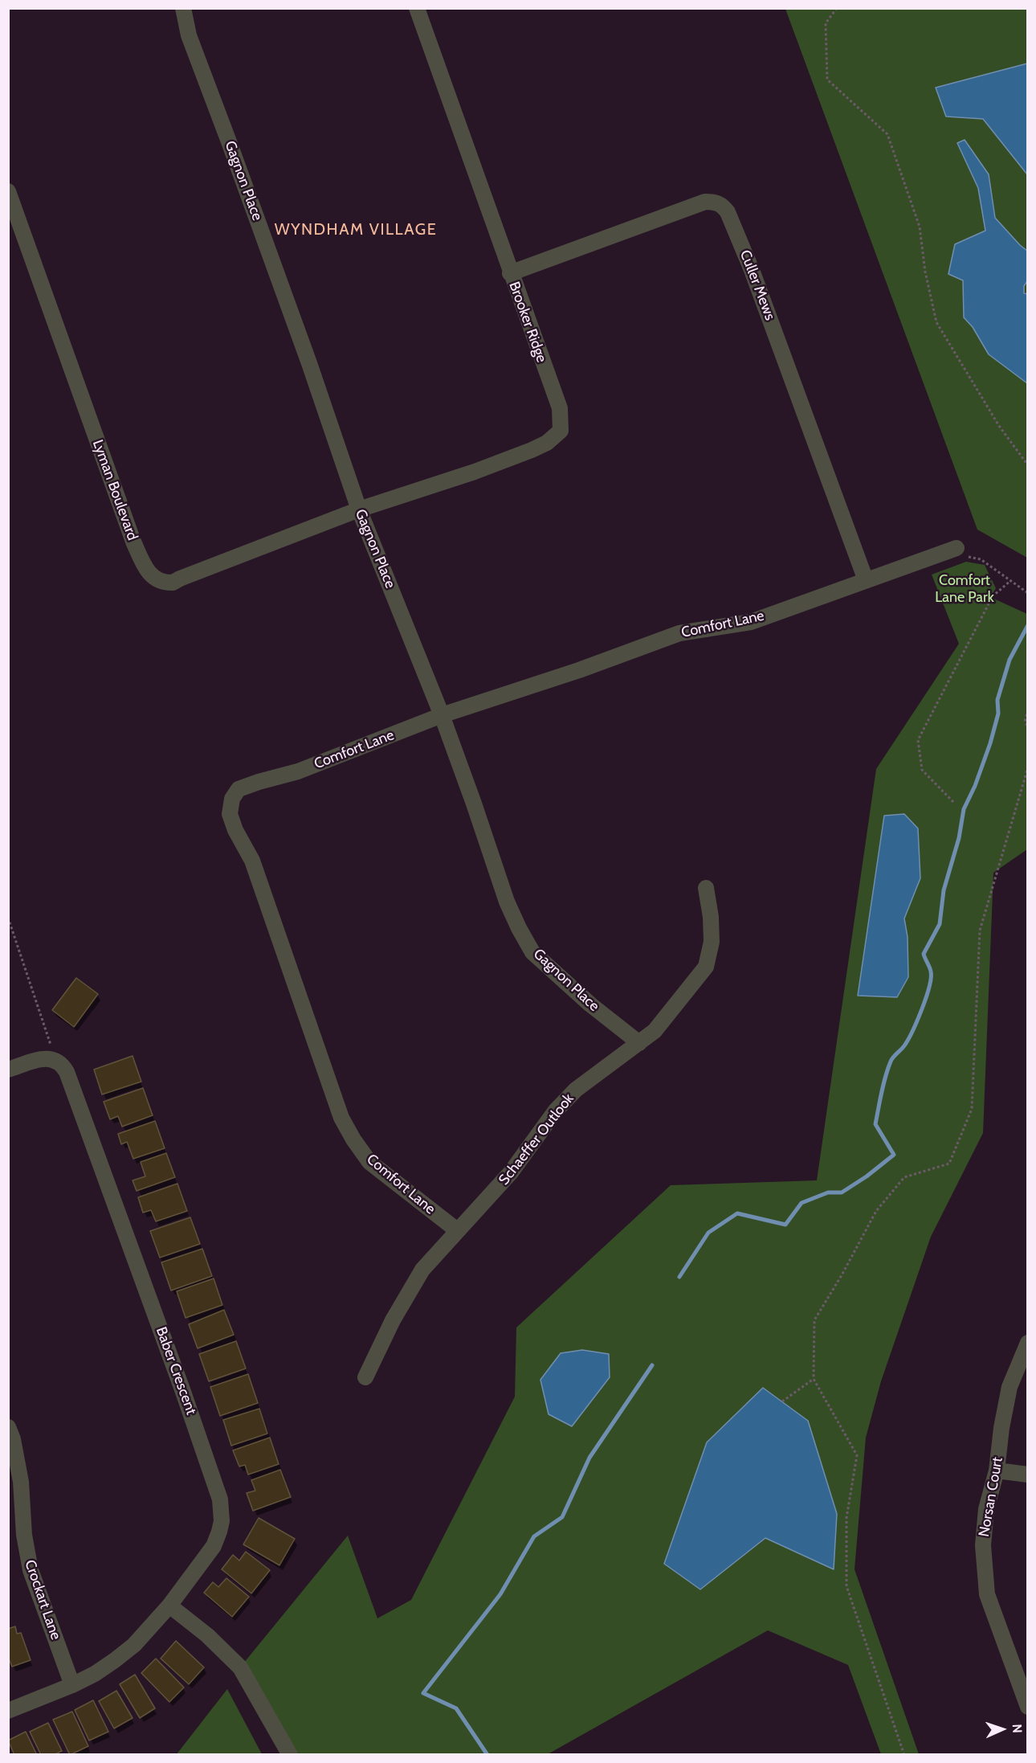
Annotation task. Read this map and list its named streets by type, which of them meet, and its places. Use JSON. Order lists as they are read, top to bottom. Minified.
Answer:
{"streets":{"street":["Gagnon Place","Culler Mews","Brooker Ridge","Lyman Boulevard","Comfort Lane","Schaeffer Outlook","Baber Crescent","Norsan Court","Crockart Lane"]},"crossings":[["Gagnon Place","Brooker Ridge"],["Gagnon Place","Lyman Boulevard"],["Gagnon Place","Comfort Lane"],["Gagnon Place","Schaeffer Outlook"],["Culler Mews","Brooker Ridge"],["Culler Mews","Comfort Lane"],["Brooker Ridge","Lyman Boulevard"],["Comfort Lane","Schaeffer Outlook"],["Baber Crescent","Crockart Lane"]],"districts":["WYNDHAM VILLAGE"],"parks":["Comfort Lane Park"],"north":"right"}
